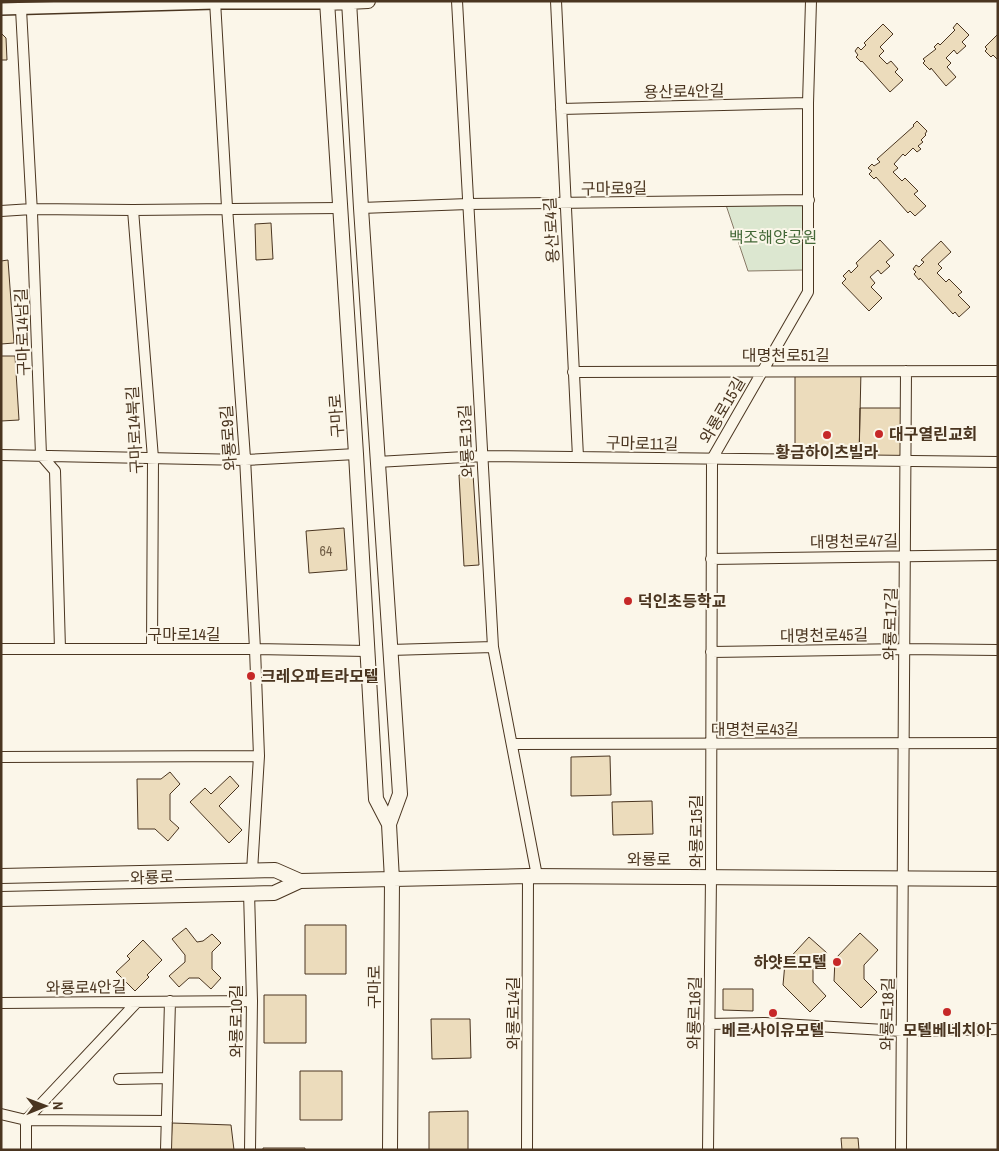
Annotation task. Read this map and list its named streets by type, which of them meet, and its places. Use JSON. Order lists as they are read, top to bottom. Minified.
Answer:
{"streets":{"main road":["구마로","와룡로"],"street":["용산로4안길","구마로9길","용산로4길","구마로14남길","대명천로51길","와룡로15길","구마로14북길","와룡로9길","와룡로13길","구마로11길","대명천로47길","와룡로17길","구마로14길","대명천로45길","대명천로43길","와룡로4안길","와룡로14길","와룡로16길","와룡로18길","와룡로10길"]},"crossings":[["용산로4안길","용산로4길"],["용산로4안길","와룡로15길"],["구마로9길","용산로4길"],["구마로9길","와룡로15길"],["구마로9길","구마로"],["구마로9길","와룡로13길"],["용산로4길","대명천로51길"],["용산로4길","구마로11길"],["대명천로51길","와룡로15길"],["대명천로51길","와룡로17길"],["와룡로15길","구마로11길"],["와룡로15길","대명천로47길"],["와룡로15길","대명천로45길"],["와룡로15길","대명천로43길"],["와룡로15길","와룡로"],["와룡로15길","와룡로16길"],["구마로","구마로11길"],["구마로","구마로14길"],["구마로","와룡로"],["구마로14북길","구마로14길"],["와룡로9길","구마로14길"],["와룡로9길","와룡로"],["와룡로13길","구마로11길"],["와룡로13길","대명천로43길"],["와룡로13길","와룡로"],["와룡로13길","와룡로14길"],["구마로11길","와룡로17길"],["대명천로47길","와룡로17길"],["와룡로17길","대명천로45길"],["와룡로17길","대명천로43길"],["와룡로17길","와룡로"],["와룡로17길","와룡로18길"],["와룡로","와룡로14길"],["와룡로","와룡로16길"],["와룡로","와룡로18길"],["와룡로","와룡로10길"],["와룡로4안길","와룡로10길"]],"parks":["백조해양공원"],"places":["대구열린교회","황금하이츠빌라","덕인초등학교","크레오파트라모텔","하얏트모텔","모텔베네치아","베르사이유모텔"],"house_numbers":["64"],"north":"right"}
